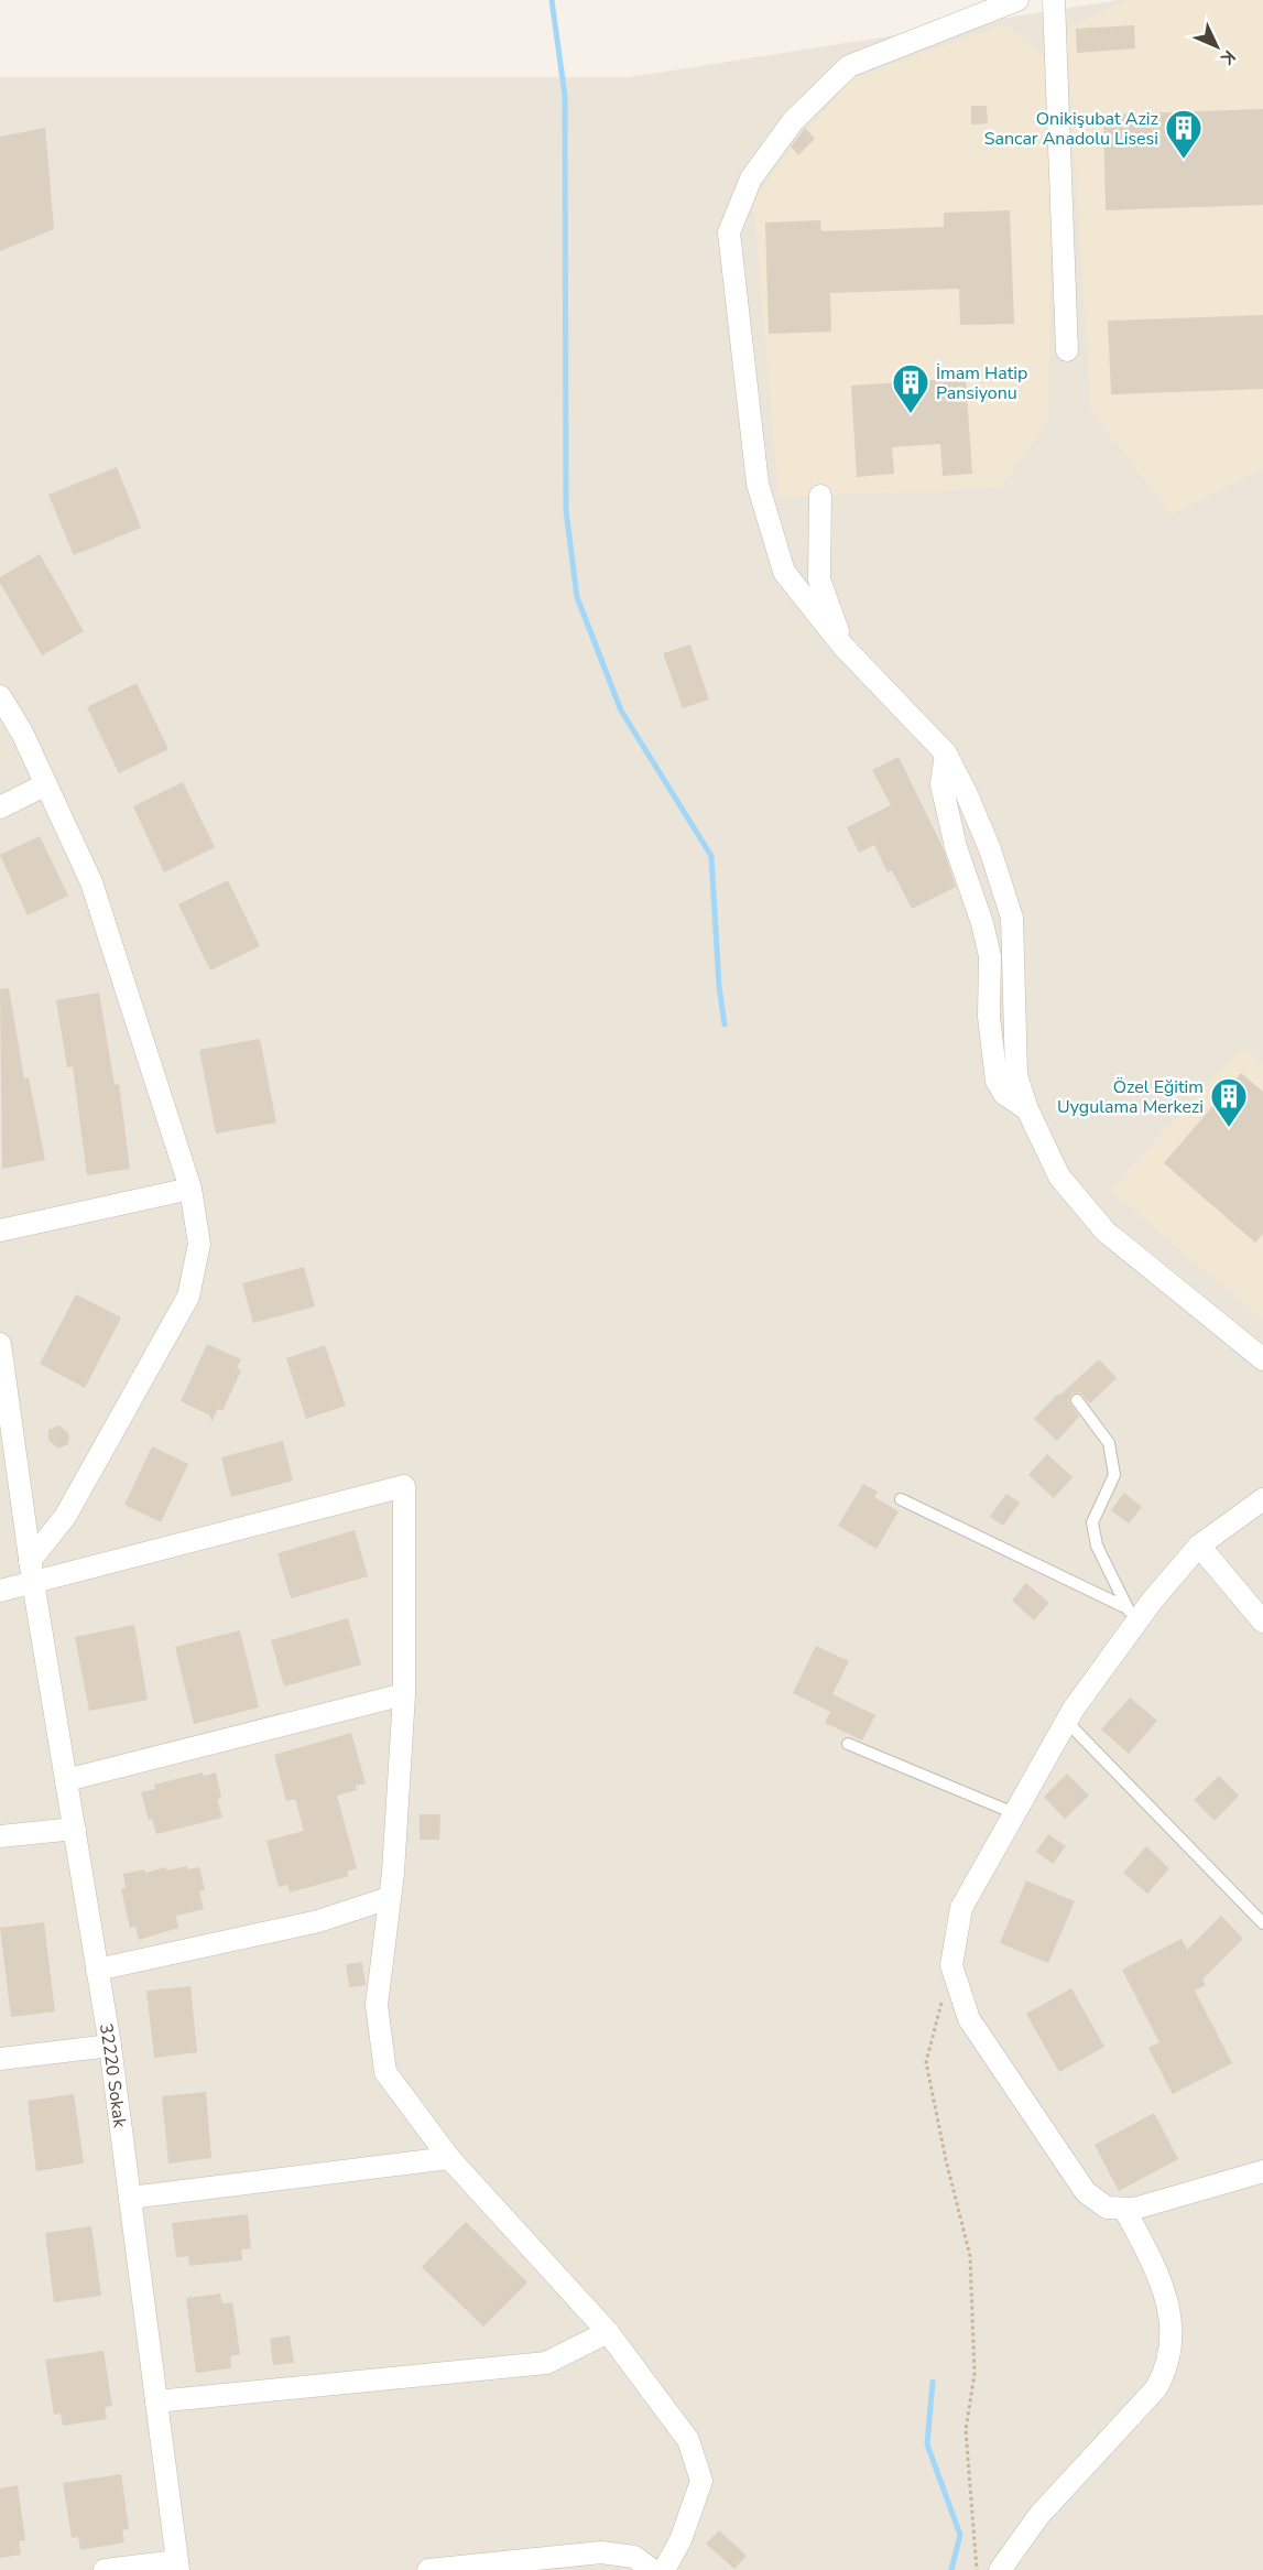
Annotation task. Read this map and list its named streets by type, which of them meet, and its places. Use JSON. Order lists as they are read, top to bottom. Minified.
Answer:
{"streets":{"street":["32220 Sokak"]},"places":{"building":["Onikişubat Aziz Sancar Anadolu Lisesi","İmam Hatip Pansiyonu","Özel Eğitim Uygulama Merkezi"]},"north":"bottom right"}
